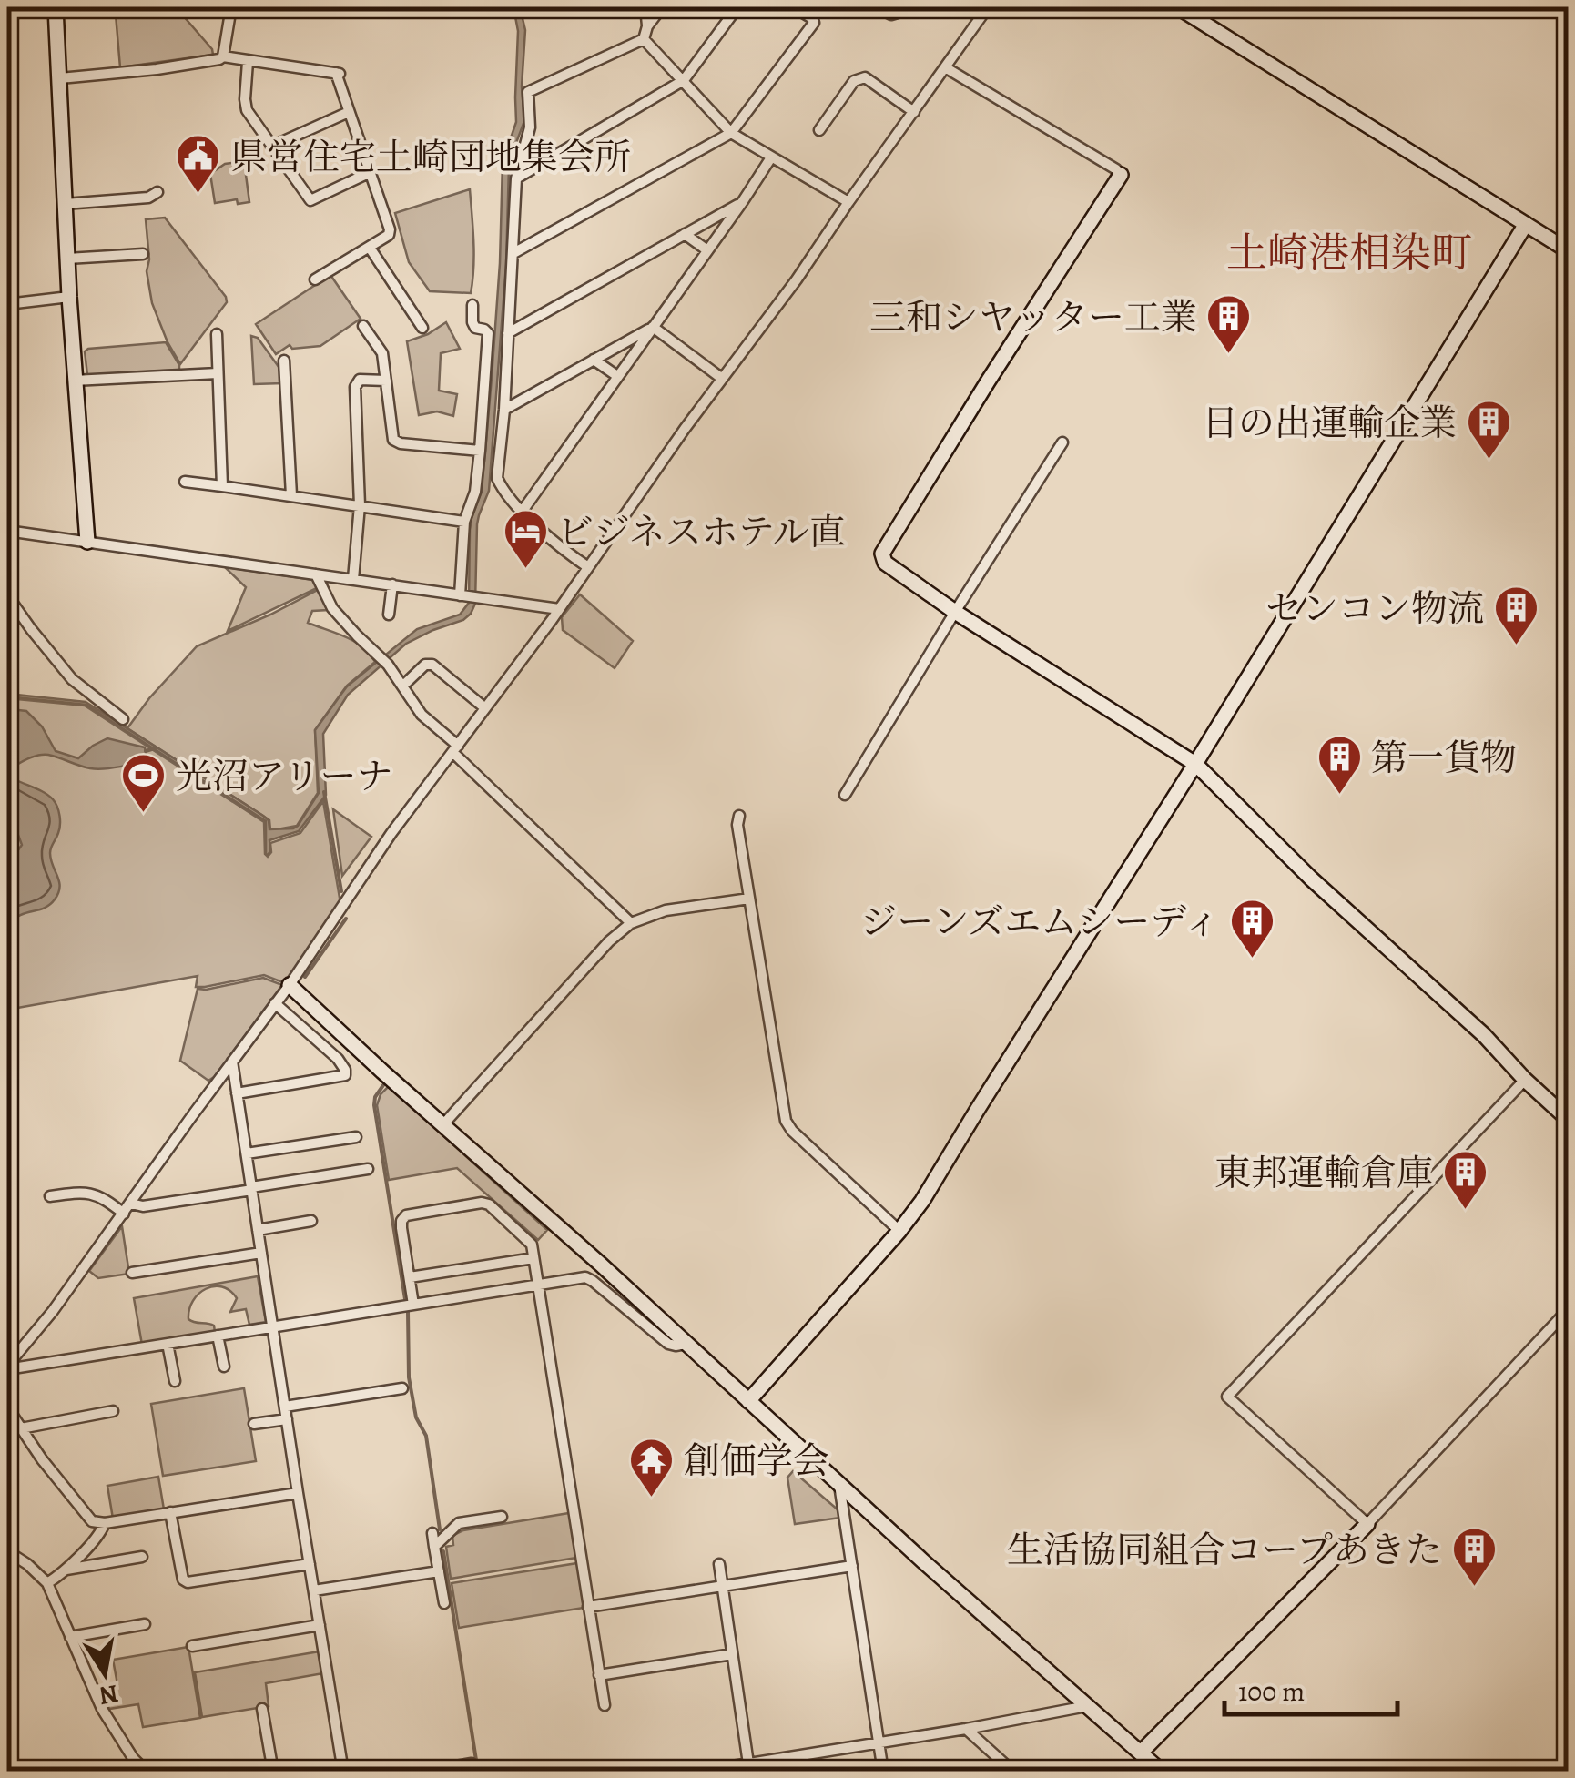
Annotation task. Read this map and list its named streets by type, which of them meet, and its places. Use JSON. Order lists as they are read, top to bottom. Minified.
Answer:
{"districts":["土崎港相染町"],"places":{"public building":["県営住宅土崎団地集会所"],"building":["三和シヤッター工業","日の出運輸企業","センコン物流","第一貨物","ジーンズエムシーディ","東邦運輸倉庫","生活協同組合コープあきた"],"hotel":["ビジネスホテル直"],"sports":["光沼アリーナ"],"temple":["創価学会"]},"scale_bar":"100 m","north":"bottom"}
